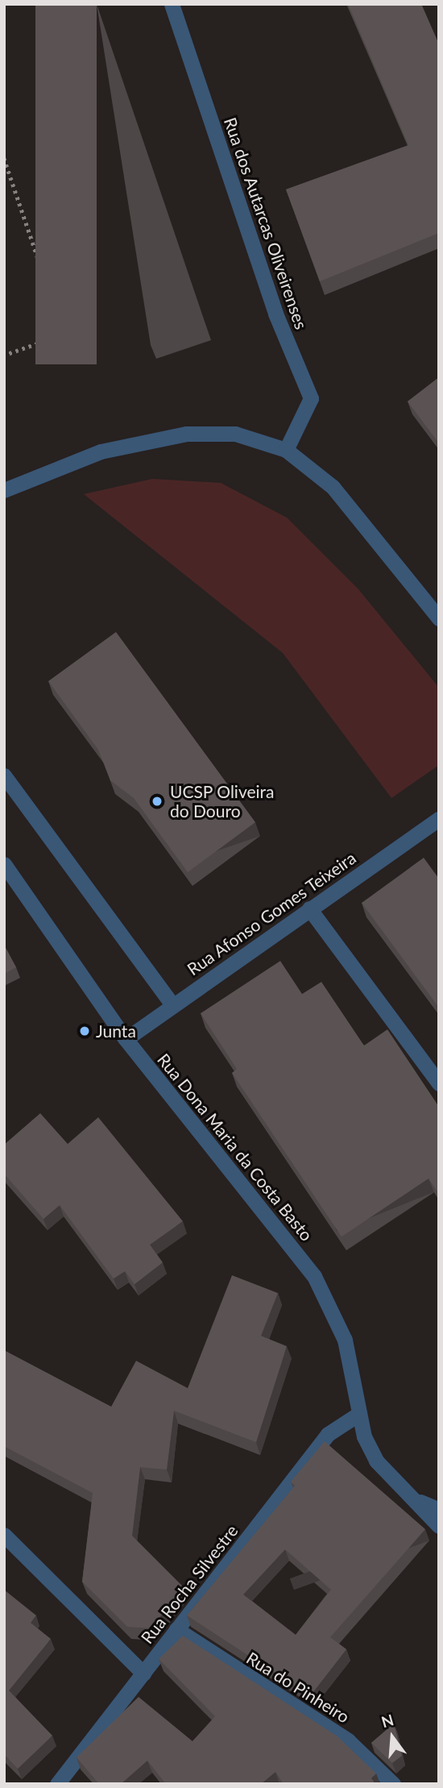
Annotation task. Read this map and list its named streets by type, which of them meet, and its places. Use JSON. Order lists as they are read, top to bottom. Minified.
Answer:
{"streets":{"street":["Rua dos Autarcas Oliveirenses","Rua Afonso Gomes Teixeira","Rua Dona Maria da Costa Basto","Rua Rocha Silvestre","Rua do Pinheiro"]},"crossings":[["Rua Afonso Gomes Teixeira","Rua Dona Maria da Costa Basto"],["Rua Dona Maria da Costa Basto","Rua Rocha Silvestre"],["Rua Rocha Silvestre","Rua do Pinheiro"]],"places":["UCSP Oliveira do Douro","Junta"],"north":"top"}
